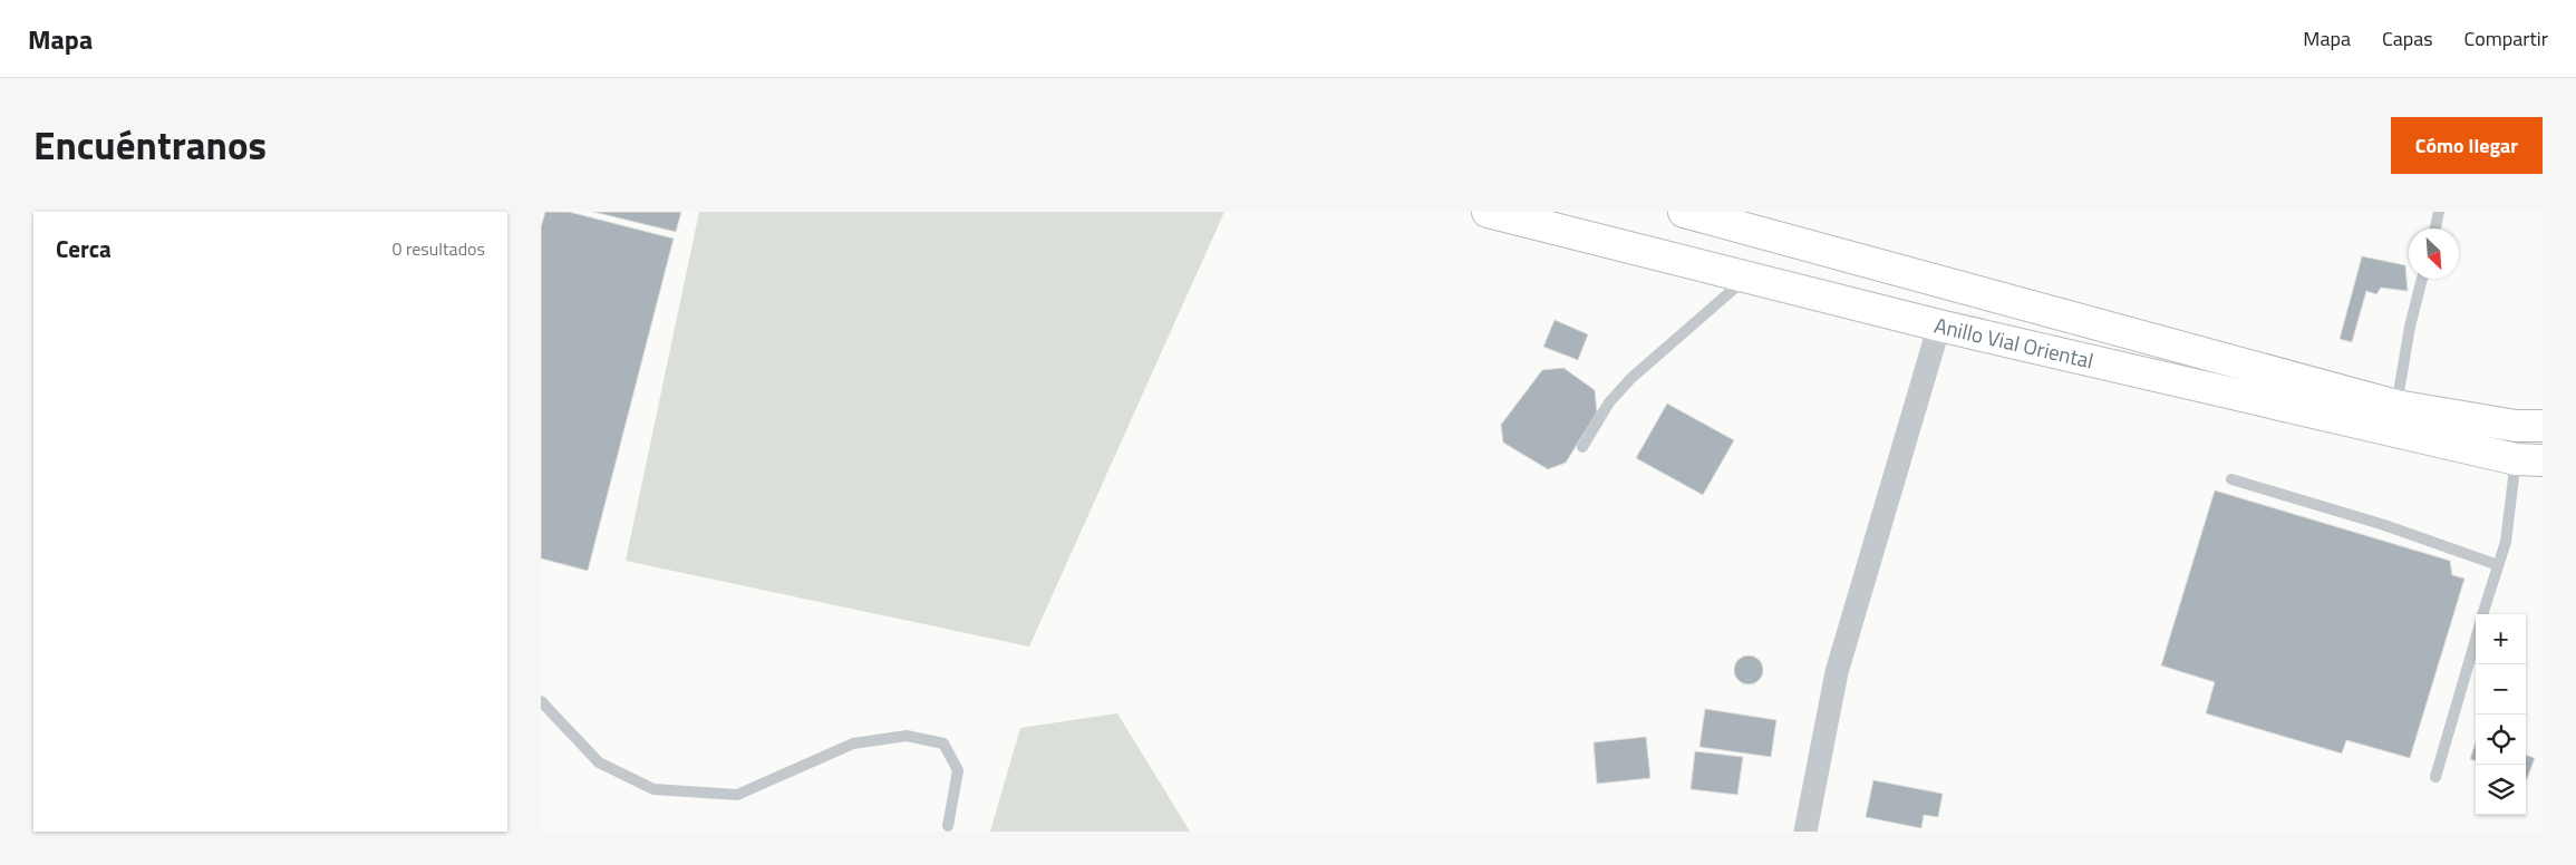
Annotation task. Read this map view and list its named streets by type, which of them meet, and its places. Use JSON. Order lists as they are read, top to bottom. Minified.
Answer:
{"streets":{"highway":["Anillo Vial Oriental"]},"north":"bottom right","page":{"header":"Mapa","nav":["Mapa","Capas","Compartir"],"title":"Encuéntranos","buttons":"Cómo llegar","heading":["Cerca","0 resultados"],"map_buttons":["+","−"]}}
